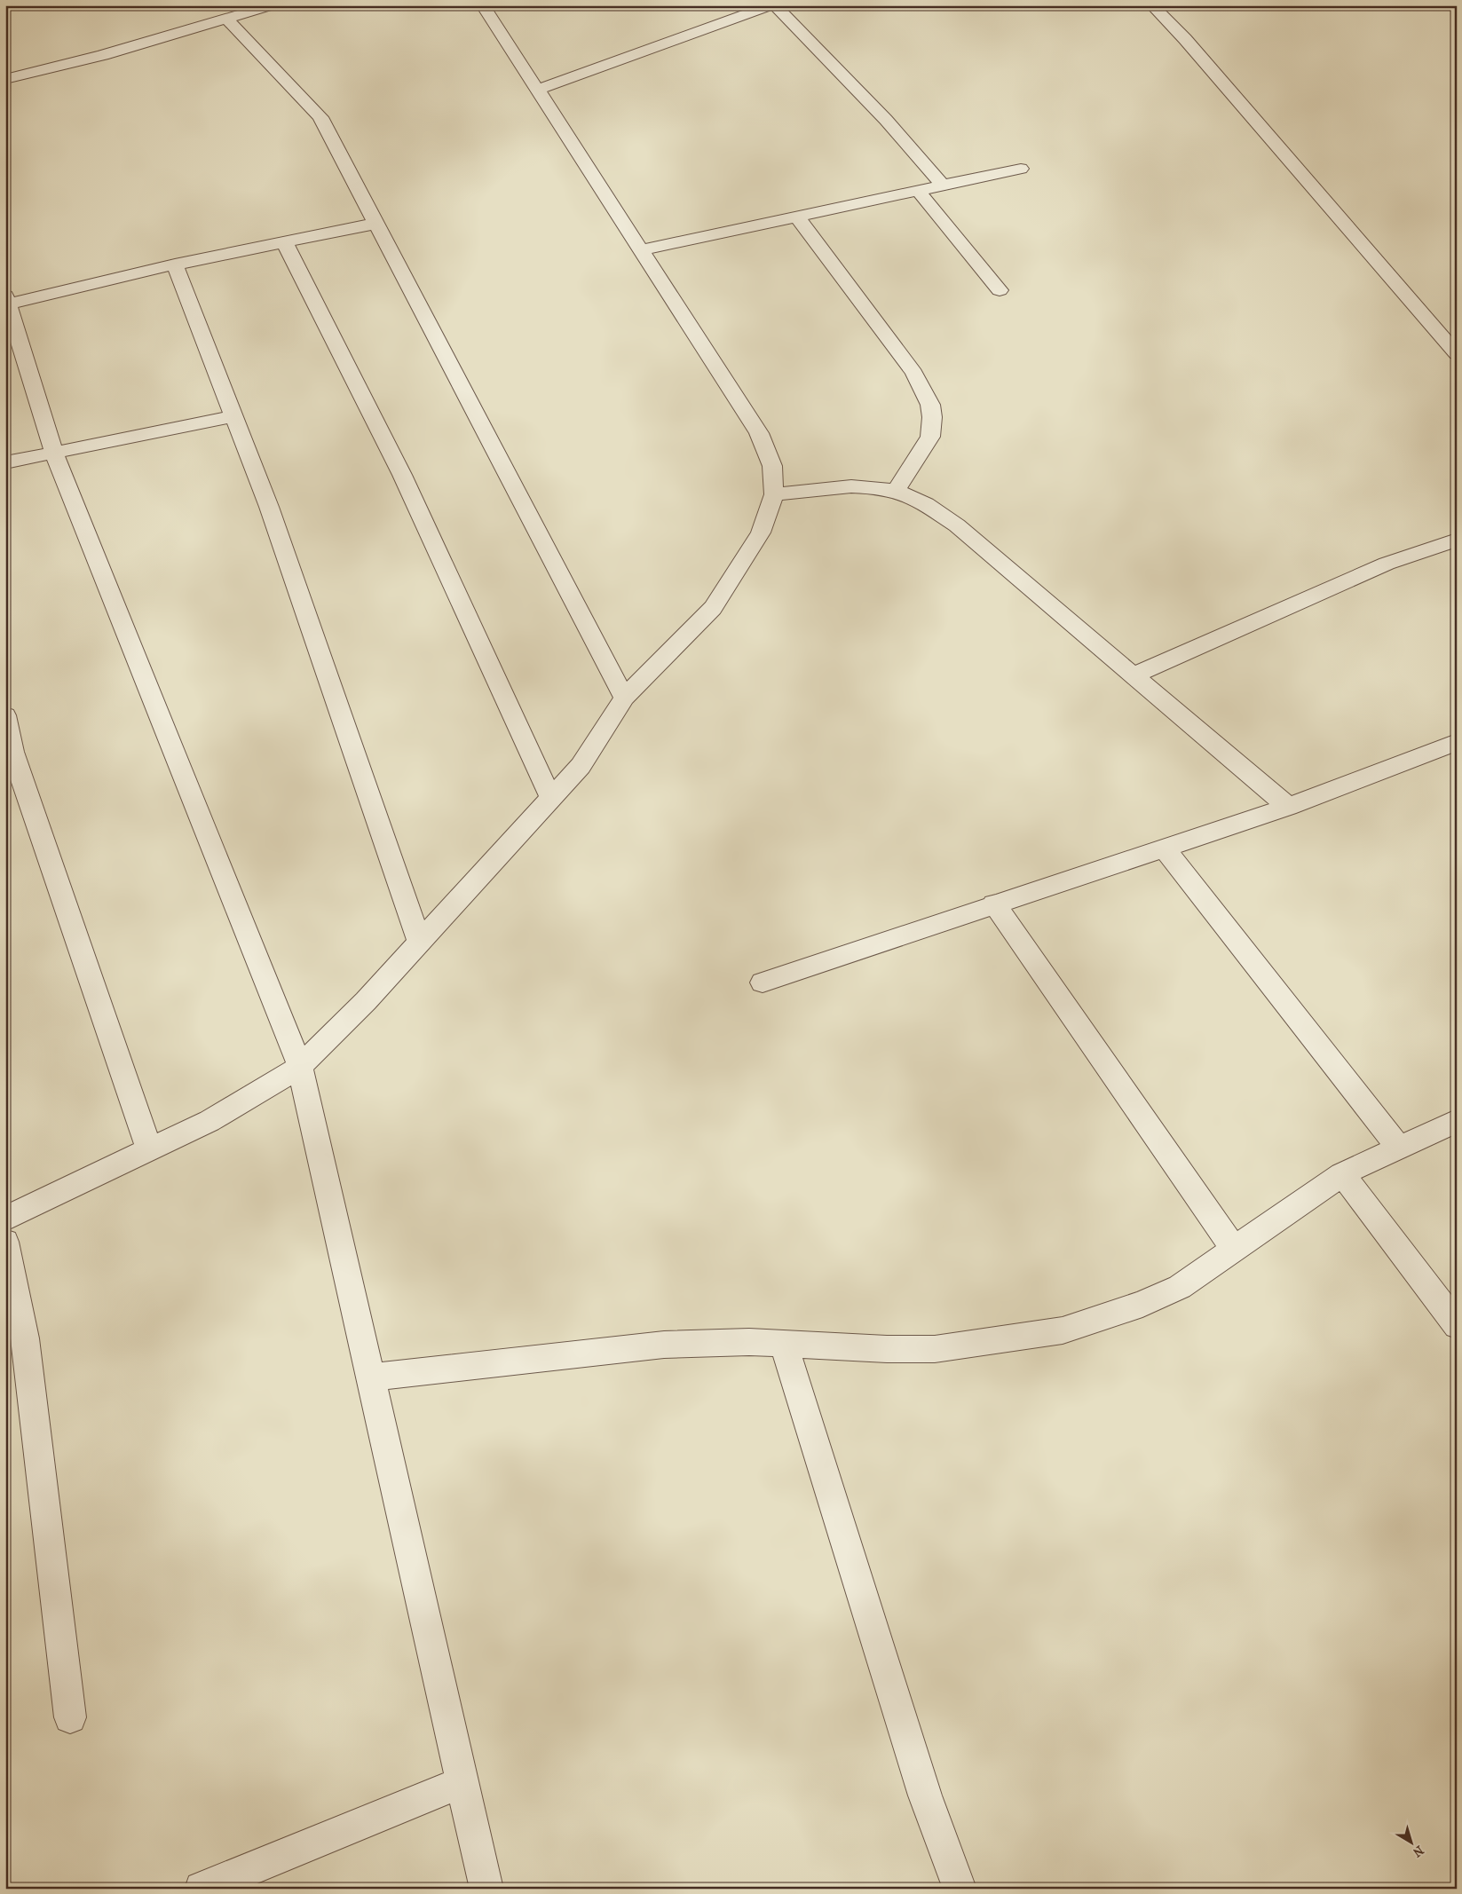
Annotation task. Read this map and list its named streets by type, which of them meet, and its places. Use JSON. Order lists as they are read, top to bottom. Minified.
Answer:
{"north":"bottom right"}
